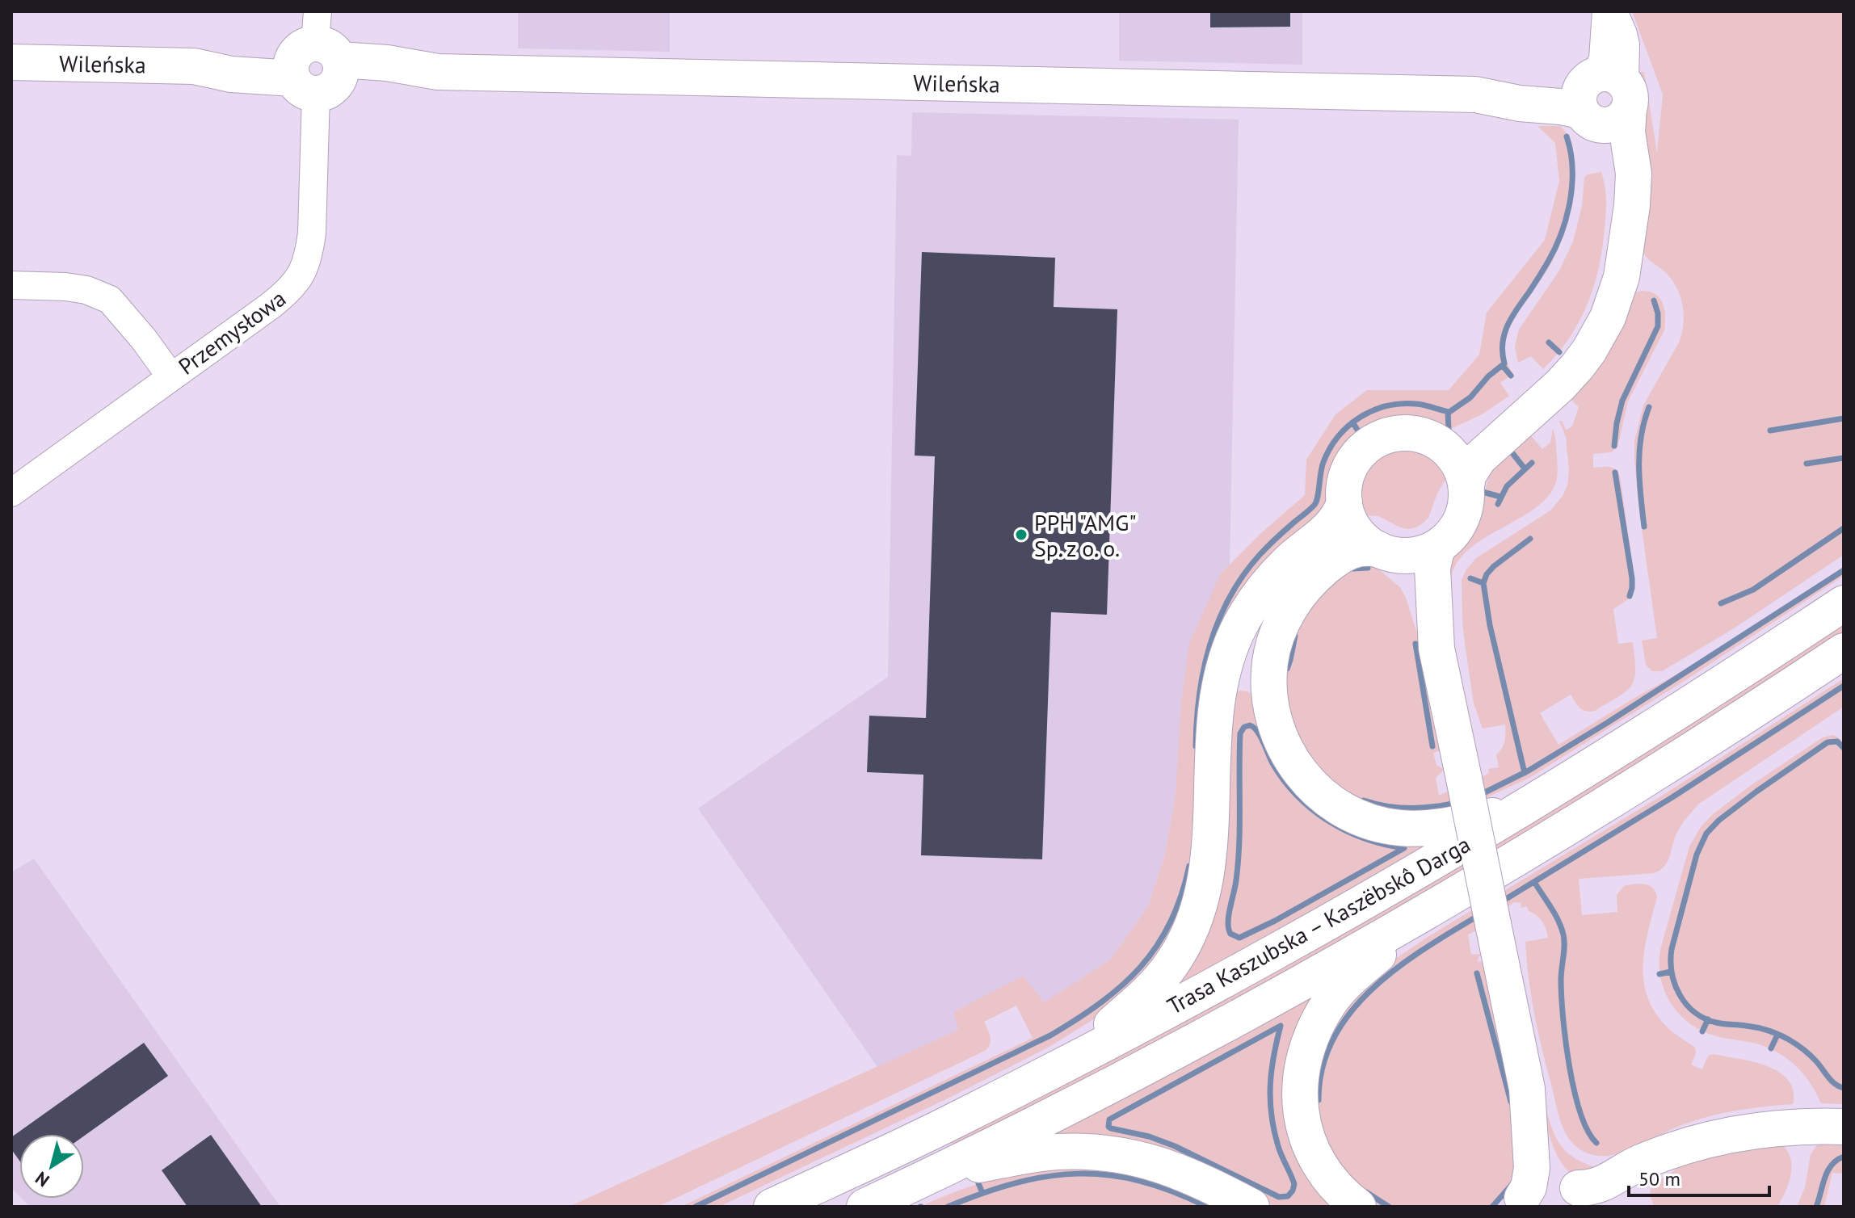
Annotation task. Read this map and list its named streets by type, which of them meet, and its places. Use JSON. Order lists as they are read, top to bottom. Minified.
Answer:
{"streets":{"main road":["Wileńska","Trasa Kaszubska – Kaszëbskô Darga"],"street":["Przemysłowa"]},"crossings":[["Wileńska","Przemysłowa"]],"places":["PPH \"AMG\" Sp. z o. o."],"scale_bar":"50 m","north":"bottom left"}
